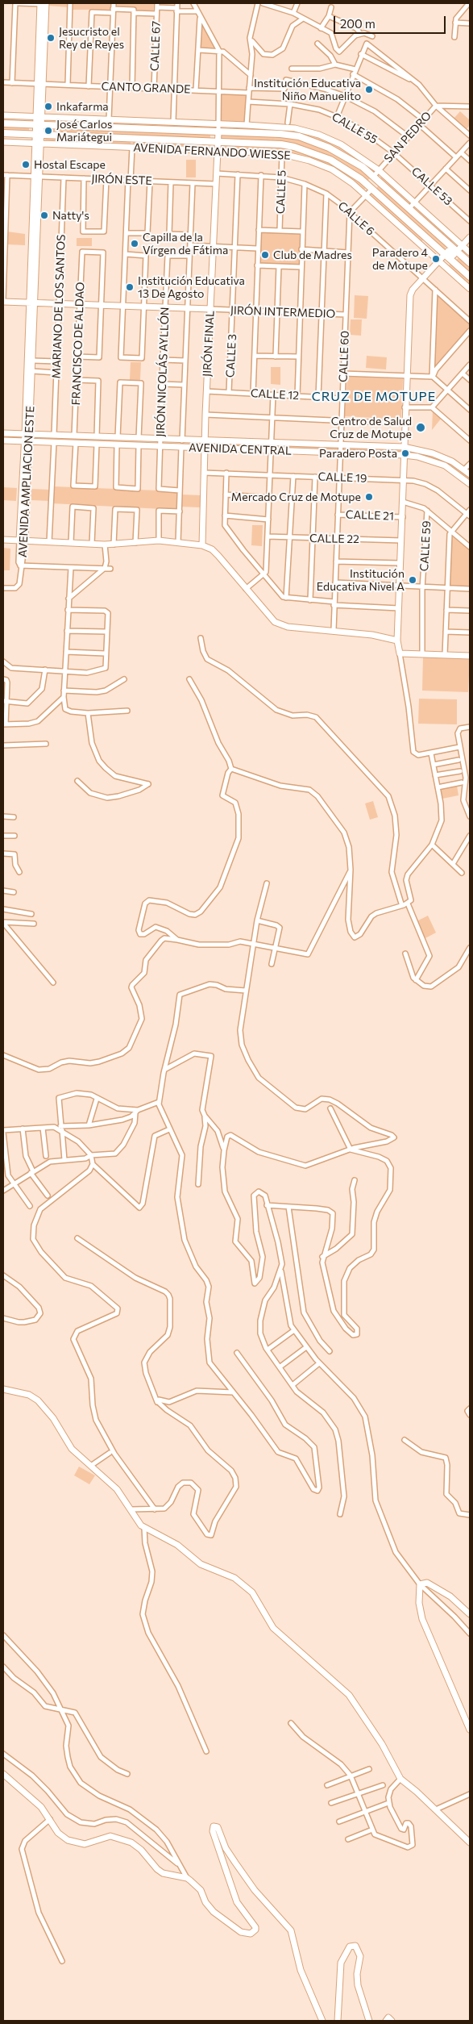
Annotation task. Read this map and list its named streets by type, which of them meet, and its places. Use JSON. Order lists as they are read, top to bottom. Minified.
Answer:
{"streets":{"main road":["AVENIDA FERNANDO WIESSE"],"street":["CALLE 67","CANTO GRANDE","CALLE 55","SAN PEDRO","JIRÓN ESTE","CALLE 53","CALLE 5","CALLE 6","MARIANO DE LOS SANTOS","JIRÓN INTERMEDIO","FRANCISCO DE ALDAO","JIRÓN FINAL","CALLE 3","CALLE 60","JIRÓN NICOLÁS AYLLÓN","CALLE 12","AVENIDA CENTRAL","CALLE 19","AVENIDA AMPLIACION ESTE","CALLE 21","CALLE 22","CALLE 59"]},"crossings":[["CALLE 67","CANTO GRANDE"],["CANTO GRANDE","JIRÓN FINAL"],["CANTO GRANDE","AVENIDA AMPLIACION ESTE"],["CALLE 55","SAN PEDRO"],["CALLE 55","CALLE 53"],["SAN PEDRO","AVENIDA FERNANDO WIESSE"],["SAN PEDRO","CALLE 53"],["AVENIDA FERNANDO WIESSE","CALLE 5"],["AVENIDA FERNANDO WIESSE","JIRÓN FINAL"],["AVENIDA FERNANDO WIESSE","AVENIDA AMPLIACION ESTE"],["JIRÓN ESTE","MARIANO DE LOS SANTOS"],["JIRÓN ESTE","JIRÓN FINAL"],["JIRÓN ESTE","AVENIDA AMPLIACION ESTE"],["CALLE 5","CALLE 6"],["CALLE 6","JIRÓN FINAL"],["CALLE 6","CALLE 3"],["CALLE 6","CALLE 60"],["MARIANO DE LOS SANTOS","JIRÓN INTERMEDIO"],["MARIANO DE LOS SANTOS","AVENIDA CENTRAL"],["JIRÓN INTERMEDIO","FRANCISCO DE ALDAO"],["JIRÓN INTERMEDIO","JIRÓN FINAL"],["JIRÓN INTERMEDIO","CALLE 3"],["JIRÓN INTERMEDIO","CALLE 60"],["JIRÓN INTERMEDIO","JIRÓN NICOLÁS AYLLÓN"],["JIRÓN INTERMEDIO","AVENIDA AMPLIACION ESTE"],["FRANCISCO DE ALDAO","AVENIDA CENTRAL"],["JIRÓN FINAL","CALLE 12"],["JIRÓN FINAL","AVENIDA CENTRAL"],["JIRÓN FINAL","CALLE 19"],["CALLE 3","CALLE 12"],["CALLE 60","CALLE 12"],["CALLE 60","AVENIDA CENTRAL"],["CALLE 60","CALLE 19"],["CALLE 60","CALLE 21"],["CALLE 60","CALLE 22"],["JIRÓN NICOLÁS AYLLÓN","AVENIDA CENTRAL"],["AVENIDA CENTRAL","AVENIDA AMPLIACION ESTE"]],"districts":["CRUZ DE MOTUPE"],"places":["Jesucristo el Rey de Reyes","Institución Educativa Niño Manuelito","Inkafarma","José Carlos Mariátegui","Hostal Escape","Natty's","Capilla de la Vírgen de Fátima","Club de Madres","Paradero 4 de Motupe","Institución Educativa 13 De Agosto","Centro de Salud Cruz de Motupe","Paradero Posta","Mercado Cruz de Motupe","Institución Educativa Nivel A"],"scale_bar":"200 m"}
